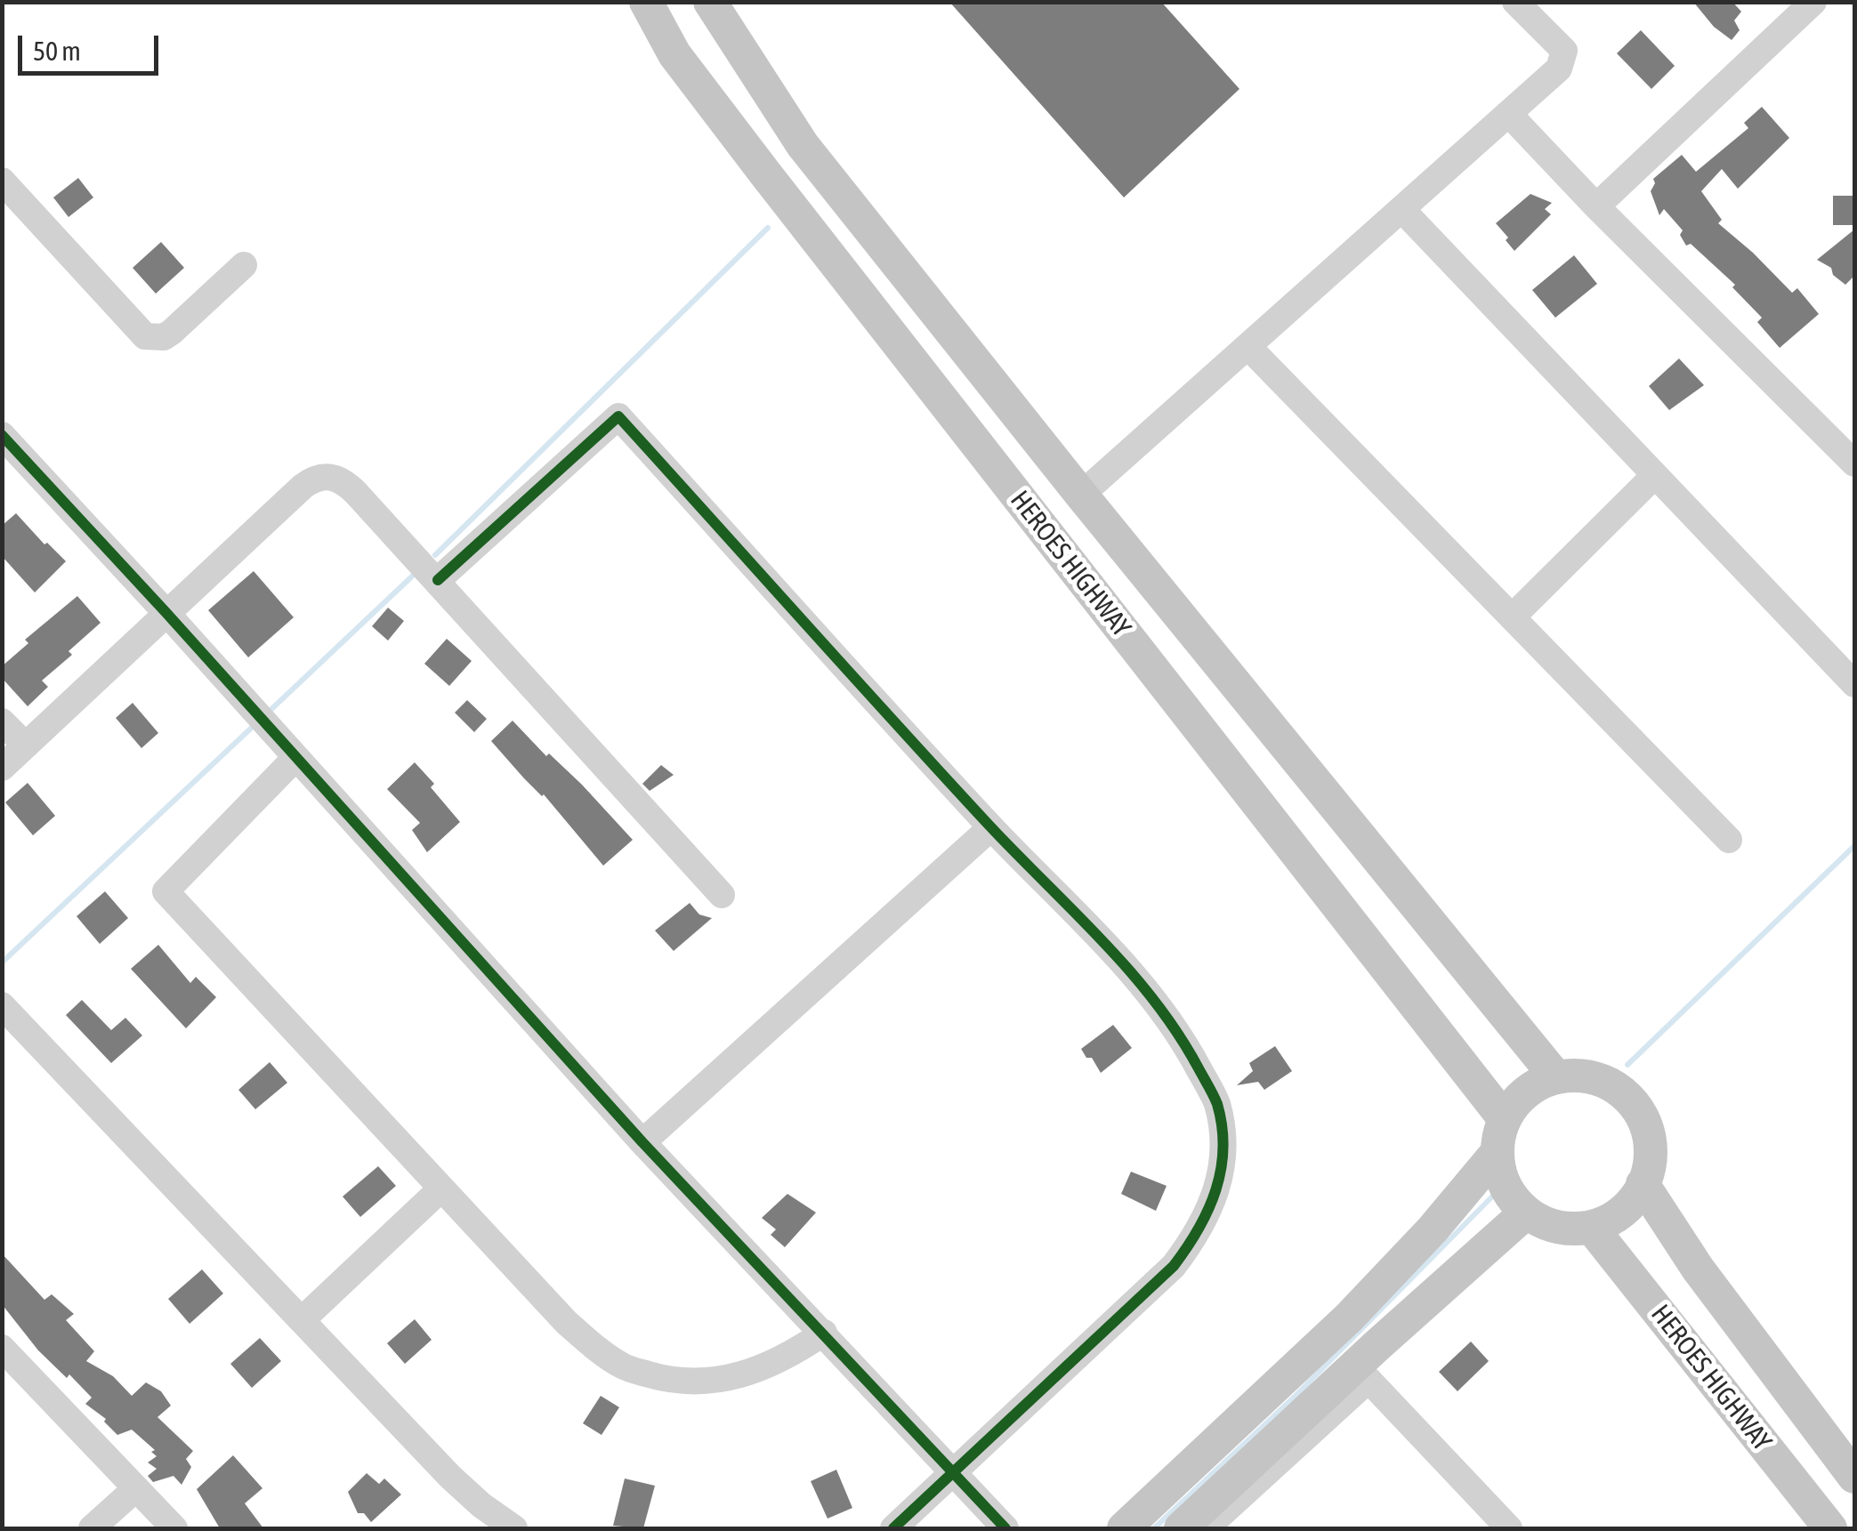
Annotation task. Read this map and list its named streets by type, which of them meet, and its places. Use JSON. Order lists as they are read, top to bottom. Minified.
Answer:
{"streets":{"main road":["HEROES HIGHWAY"]},"scale_bar":"50 m"}
